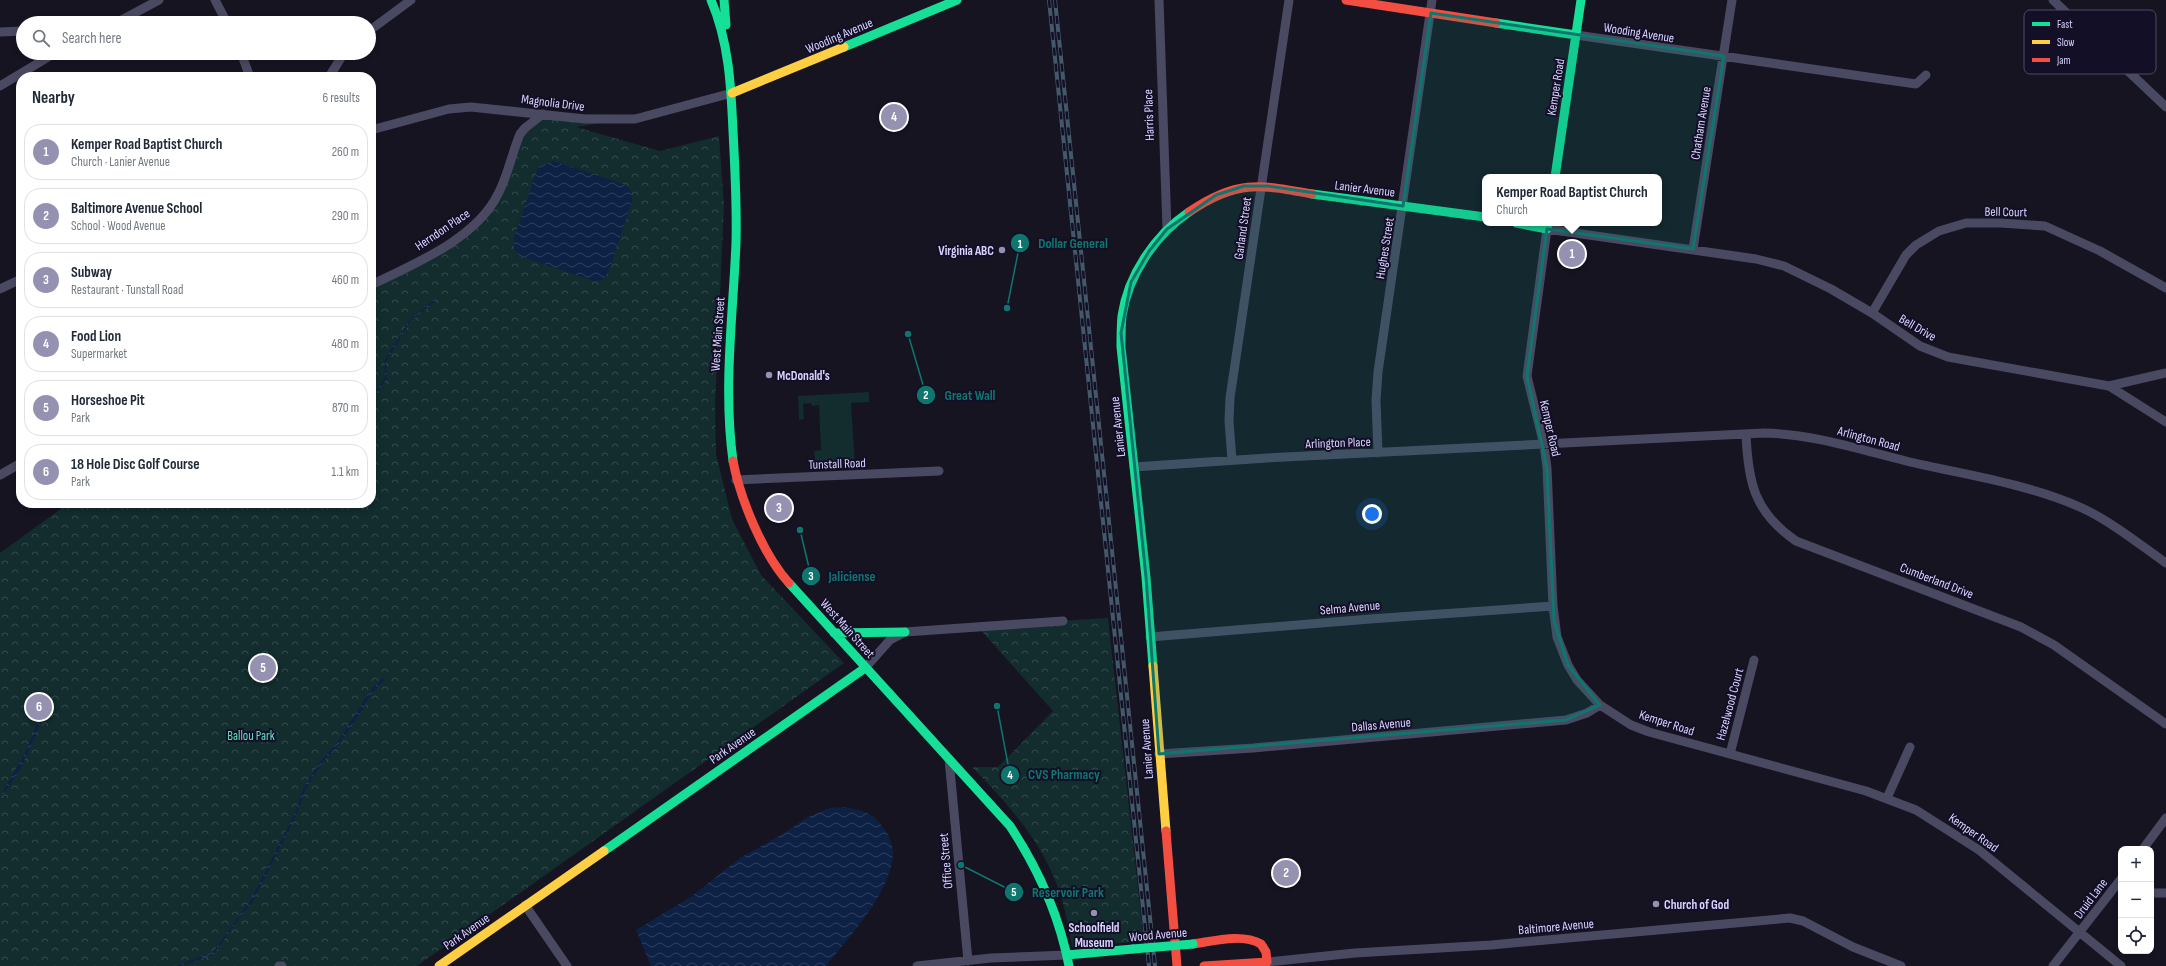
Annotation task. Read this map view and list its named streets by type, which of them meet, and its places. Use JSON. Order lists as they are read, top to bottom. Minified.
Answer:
{"streets":{"street":["Wooding Avenue","Kemper Road","Magnolia Drive","Harris Place","Chatham Avenue","Lanier Avenue","Bell Court","Garland Street","Herndon Place","Hughes Street","Bell Drive","West Main Street","Arlington Road","Arlington Place","Tunstall Road","Cumberland Drive","Selma Avenue","Hazelwood Court","Dallas Avenue","Park Avenue","Office Street","Druid Lane","Baltimore Avenue","Wood Avenue"]},"crossings":[["Wooding Avenue","Kemper Road"],["Wooding Avenue","Magnolia Drive"],["Wooding Avenue","Chatham Avenue"],["Wooding Avenue","Hughes Street"],["Wooding Avenue","West Main Street"],["Kemper Road","Arlington Road"],["Kemper Road","Arlington Place"],["Kemper Road","Selma Avenue"],["Kemper Road","Hazelwood Court"],["Kemper Road","Dallas Avenue"],["Kemper Road","Druid Lane"],["Magnolia Drive","Herndon Place"],["Magnolia Drive","West Main Street"],["Harris Place","Lanier Avenue"],["Chatham Avenue","Bell Drive"],["Lanier Avenue","Garland Street"],["Lanier Avenue","Hughes Street"],["Lanier Avenue","Arlington Place"],["Lanier Avenue","Selma Avenue"],["Lanier Avenue","Dallas Avenue"],["Bell Court","Bell Drive"],["Garland Street","Arlington Place"],["Hughes Street","Arlington Place"],["West Main Street","Tunstall Road"],["West Main Street","Park Avenue"],["West Main Street","Office Street"],["West Main Street","Wood Avenue"],["Arlington Road","Arlington Place"],["Arlington Road","Cumberland Drive"],["Office Street","Wood Avenue"],["Baltimore Avenue","Wood Avenue"]],"parks":["Ballou Park"],"places":["Virginia ABC","Dollar General","Great Wall","McDonald's","Jaliciense","CVS Pharmacy","Reservoir Park","Church of God","Schoolfield Museum"],"legend":["Fast","Slow","Jam"],"page":{"search":"Search here","heading":["Nearby","6 results"],"pins":["4","1","3","5","6","2"],"list":[{"mark":"1","name":"Kemper Road Baptist Church","note":"Church · Lanier Avenue","value":"260 m"},{"mark":"2","name":"Baltimore Avenue School","note":"School · Wood Avenue","value":"290 m"},{"mark":"3","name":"Subway","note":"Restaurant · Tunstall Road","value":"460 m"},{"mark":"4","name":"Food Lion","note":"Supermarket","value":"480 m"},{"mark":"5","name":"Horseshoe Pit","note":"Park","value":"870 m"},{"mark":"6","name":"18 Hole Disc Golf Course","note":"Park","value":"1.1 km"}],"popup":["Kemper Road Baptist Church","Church"],"map_buttons":["+","−"]}}
